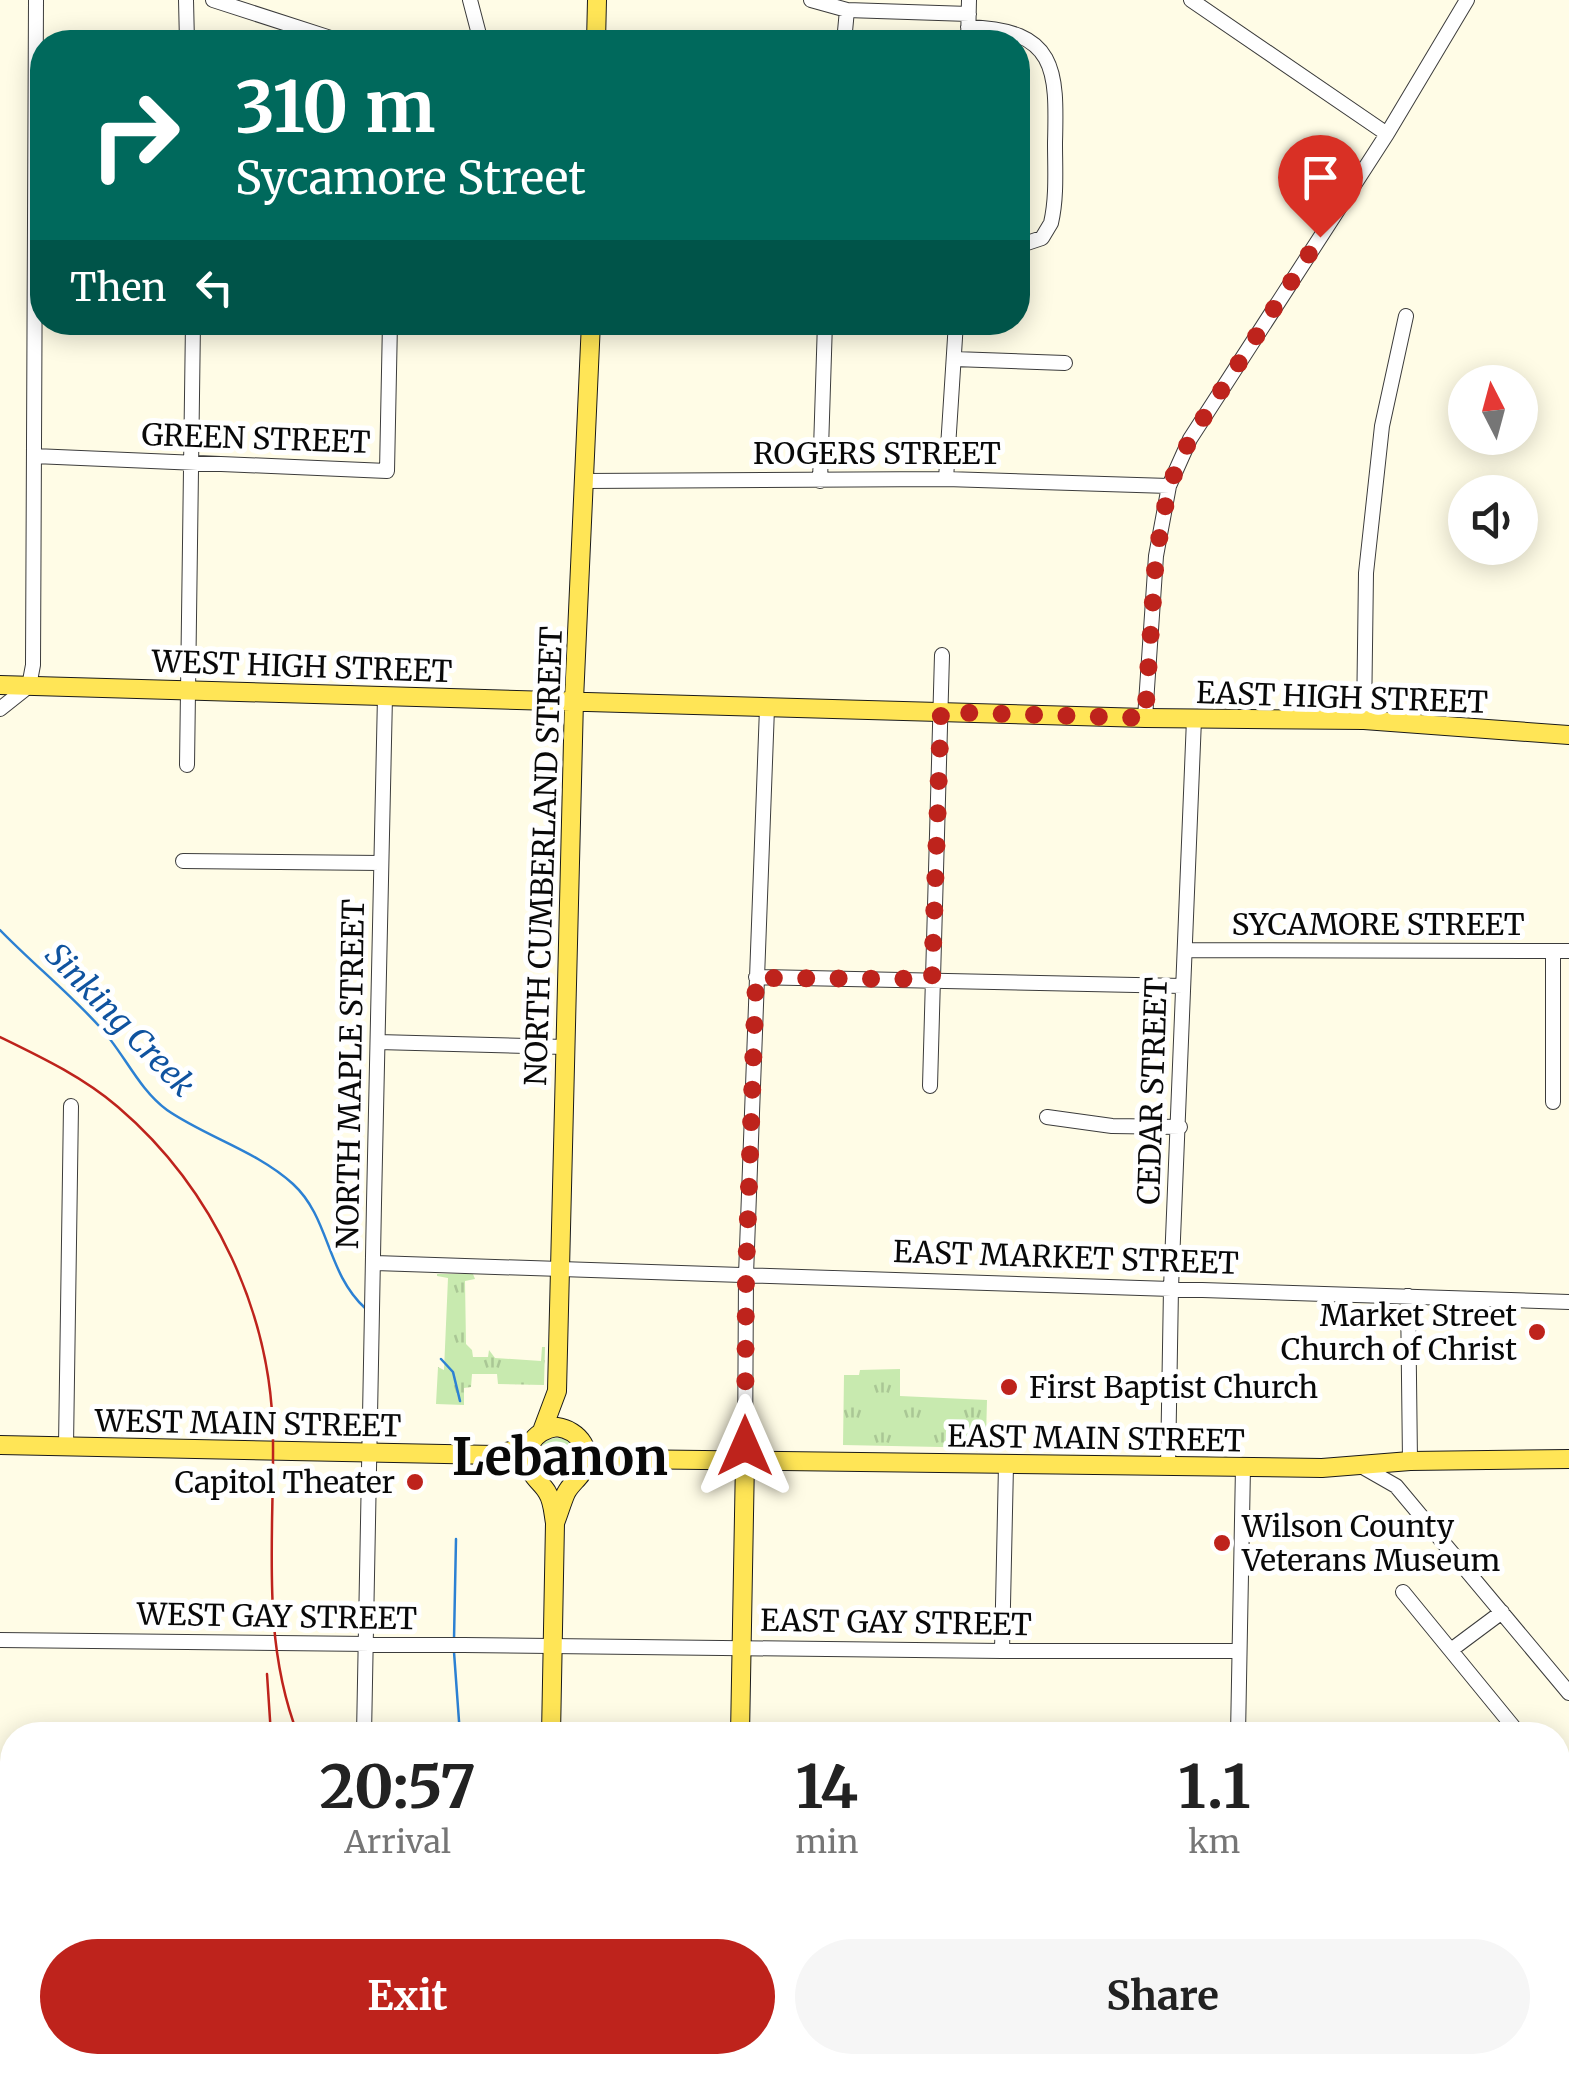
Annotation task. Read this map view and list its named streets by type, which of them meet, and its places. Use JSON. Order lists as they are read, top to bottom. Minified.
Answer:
{"streets":{"main road":["WEST HIGH STREET","EAST HIGH STREET","NORTH CUMBERLAND STREET","WEST MAIN STREET","EAST MAIN STREET"],"street":["GREEN STREET","ROGERS STREET","SYCAMORE STREET","NORTH MAPLE STREET","CEDAR STREET","EAST MARKET STREET","WEST GAY STREET","EAST GAY STREET"]},"crossings":[["ROGERS STREET","NORTH CUMBERLAND STREET"],["WEST HIGH STREET","EAST HIGH STREET"],["WEST HIGH STREET","NORTH CUMBERLAND STREET"],["WEST HIGH STREET","NORTH MAPLE STREET"],["EAST HIGH STREET","NORTH CUMBERLAND STREET"],["EAST HIGH STREET","CEDAR STREET"],["NORTH CUMBERLAND STREET","EAST MARKET STREET"],["NORTH CUMBERLAND STREET","WEST MAIN STREET"],["NORTH CUMBERLAND STREET","EAST MAIN STREET"],["SYCAMORE STREET","CEDAR STREET"],["NORTH MAPLE STREET","EAST MARKET STREET"],["NORTH MAPLE STREET","WEST MAIN STREET"],["NORTH MAPLE STREET","WEST GAY STREET"],["CEDAR STREET","EAST MARKET STREET"],["CEDAR STREET","EAST MAIN STREET"],["WEST MAIN STREET","EAST MAIN STREET"],["WEST GAY STREET","EAST GAY STREET"]],"districts":["Lebanon"],"water":["Sinking Creek"],"places":["Market Street Church of Christ","First Baptist Church","Capitol Theater","Wilson County Veterans Museum"],"north":"top","page":{"turn":["310 m","Sycamore Street"],"then":"Then","eta":["20:57","Arrival","14","min","1.1","km"],"buttons":["Exit","Share"]}}
